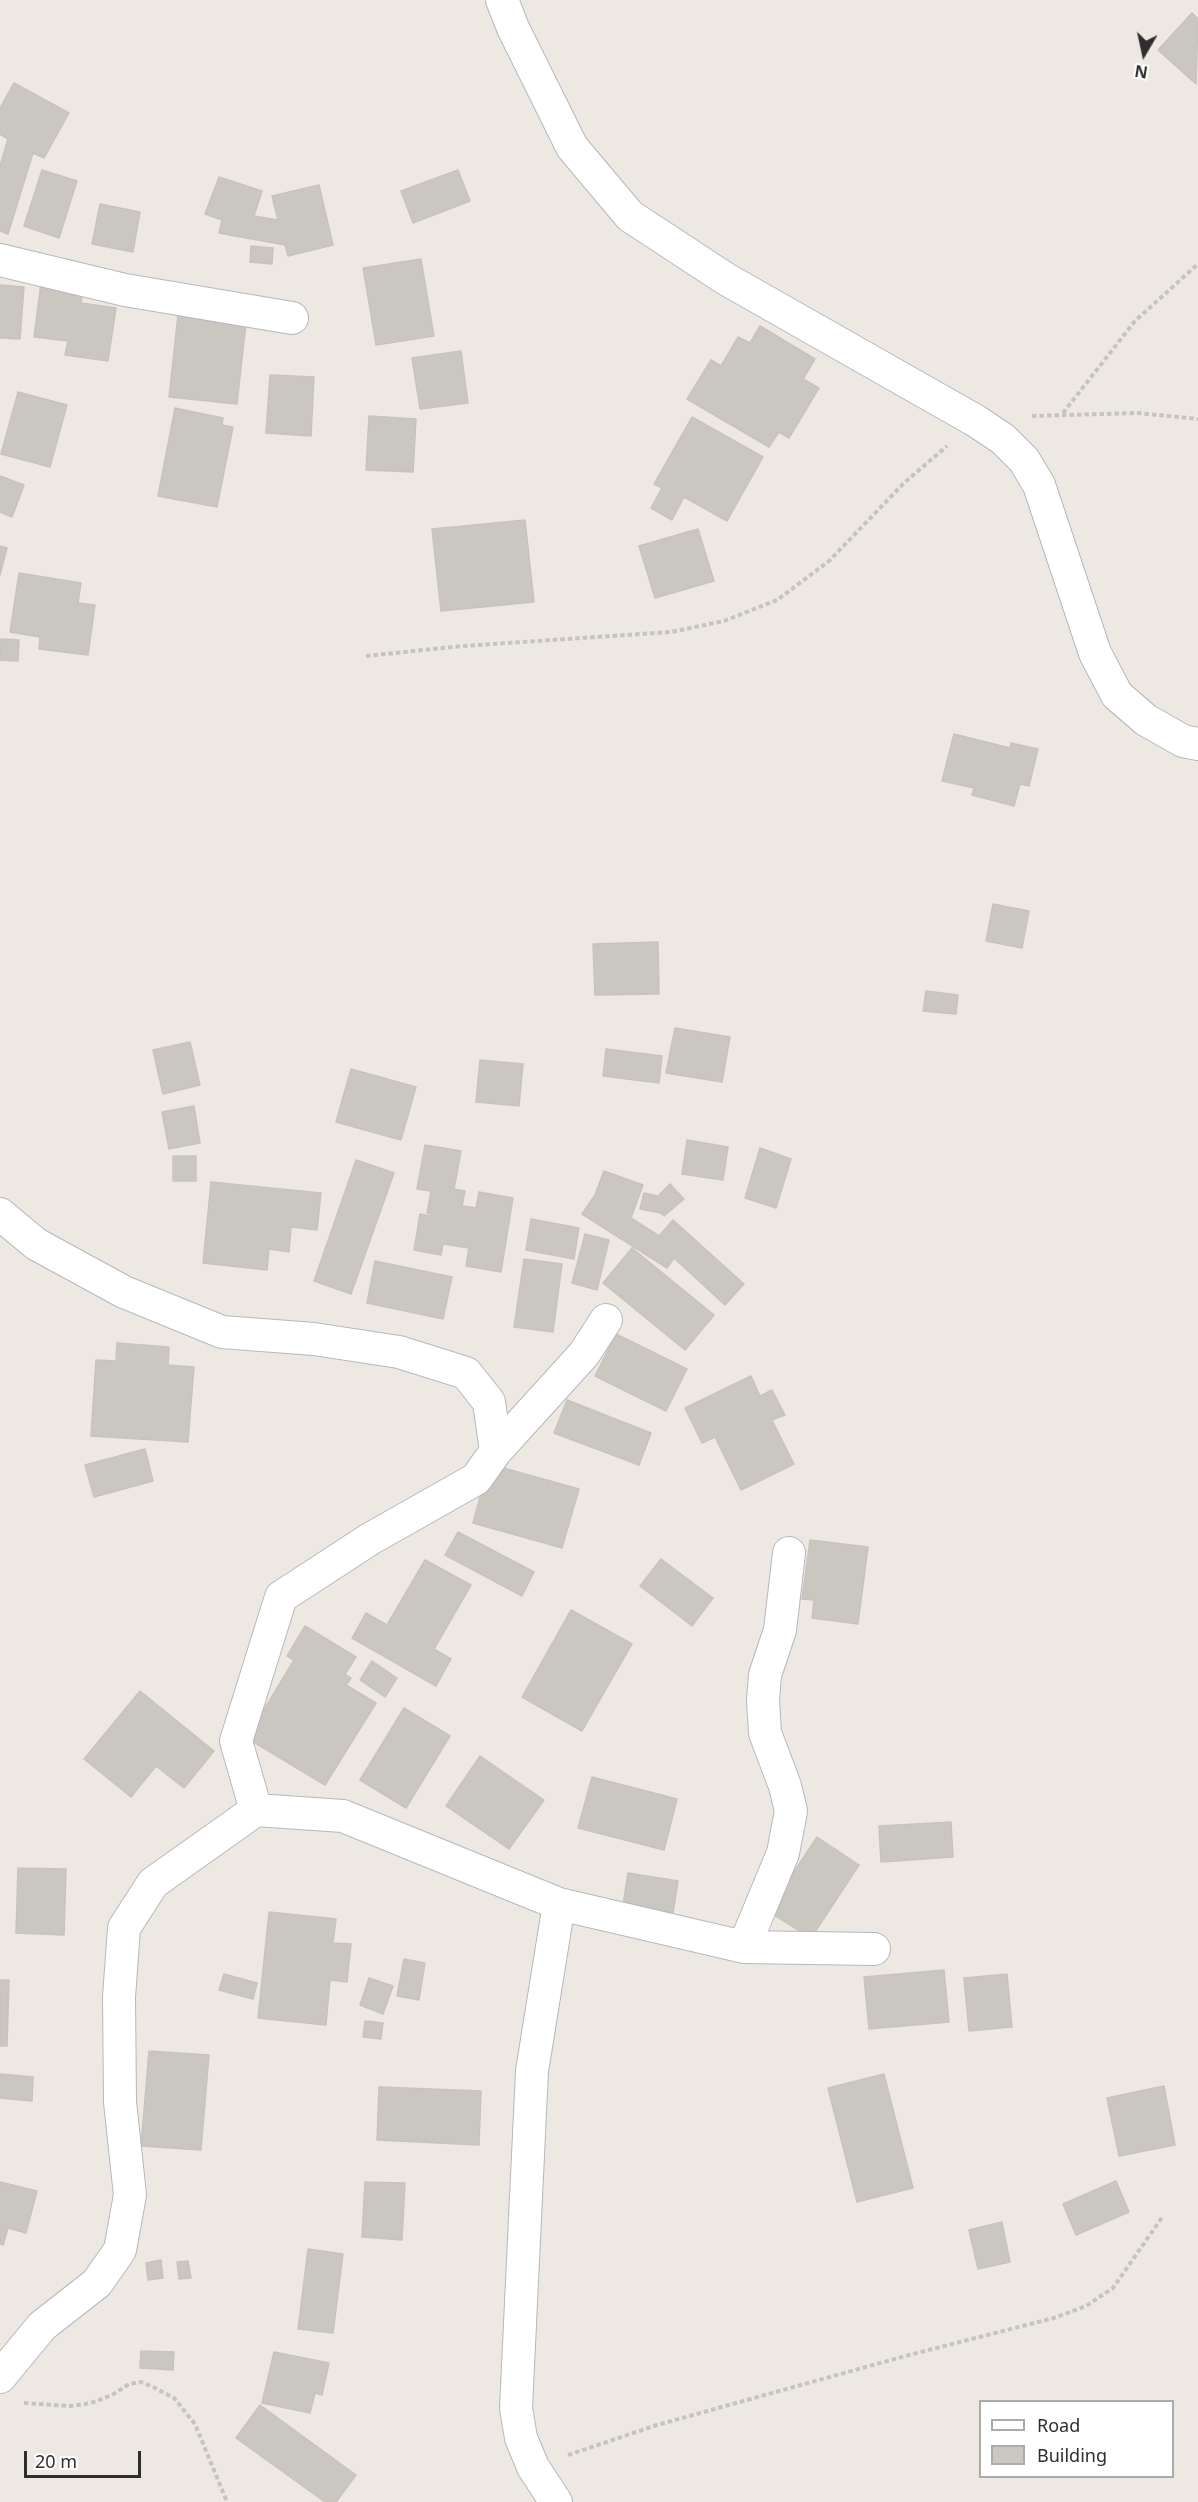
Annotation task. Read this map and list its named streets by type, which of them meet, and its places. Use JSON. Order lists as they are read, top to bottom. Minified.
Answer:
{"legend":["Road","Building"],"scale_bar":"20 m","north":"bottom"}
